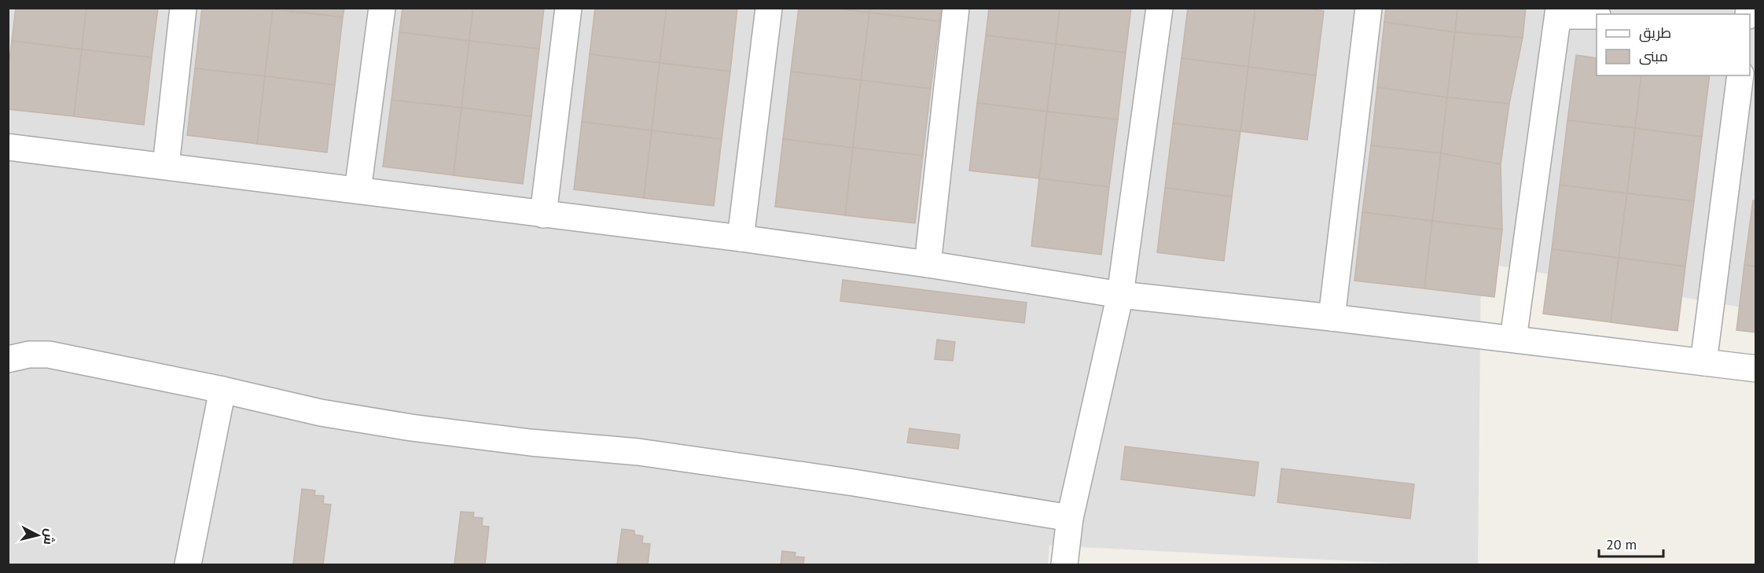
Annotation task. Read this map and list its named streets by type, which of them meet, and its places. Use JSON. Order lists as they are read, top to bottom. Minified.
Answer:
{"legend":["طريق","مبنى"],"scale_bar":"20 m","north":"right"}
